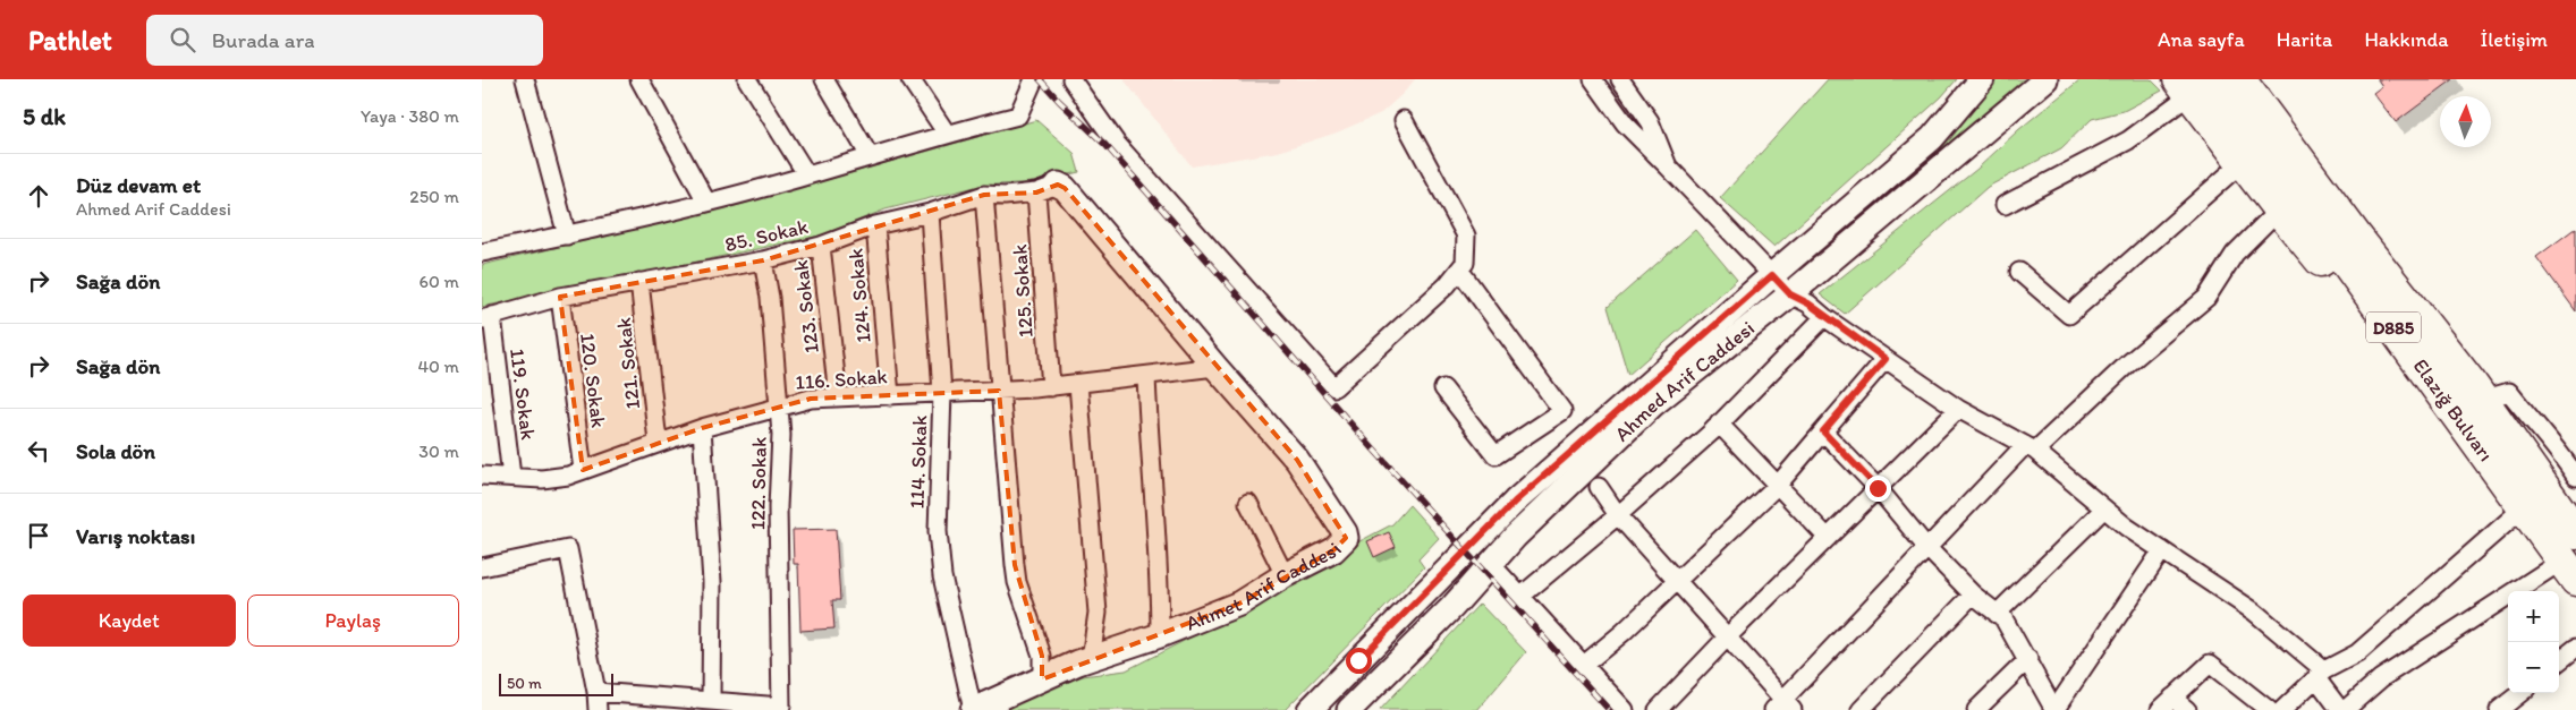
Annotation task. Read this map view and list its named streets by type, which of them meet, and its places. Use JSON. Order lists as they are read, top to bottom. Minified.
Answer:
{"streets":{"highway":["D885","Elazığ Bulvarı"],"street":["85. Sokak","125. Sokak","124. Sokak","123. Sokak","121. Sokak","116. Sokak","120. Sokak","Ahmed Arif Caddesi","119. Sokak","114. Sokak","122. Sokak","Ahmet Arif Caddesi"]},"crossings":[["85. Sokak","125. Sokak"],["85. Sokak","124. Sokak"],["85. Sokak","123. Sokak"],["85. Sokak","121. Sokak"],["85. Sokak","120. Sokak"],["85. Sokak","119. Sokak"],["85. Sokak","114. Sokak"],["85. Sokak","122. Sokak"],["85. Sokak","Ahmet Arif Caddesi"],["125. Sokak","116. Sokak"],["125. Sokak","Ahmet Arif Caddesi"],["124. Sokak","116. Sokak"],["123. Sokak","116. Sokak"],["121. Sokak","116. Sokak"],["116. Sokak","120. Sokak"],["116. Sokak","119. Sokak"],["116. Sokak","114. Sokak"],["116. Sokak","122. Sokak"],["116. Sokak","Ahmet Arif Caddesi"],["114. Sokak","Ahmet Arif Caddesi"]],"scale_bar":"50 m","north":"top","page":{"header":"Pathlet","search":"Burada ara","nav":["Ana sayfa","Harita","Hakkında","İletişim"],"heading":["5 dk","Yaya · 380 m"],"list":[["Düz devam et","Ahmed Arif Caddesi","250 m"],["Sağa dön","60 m"],["Sağa dön","40 m"],["Sola dön","30 m"],"Varış noktası"],"buttons":["Kaydet","Paylaş"],"map_buttons":["+","−"],"scale":"50 m"}}
